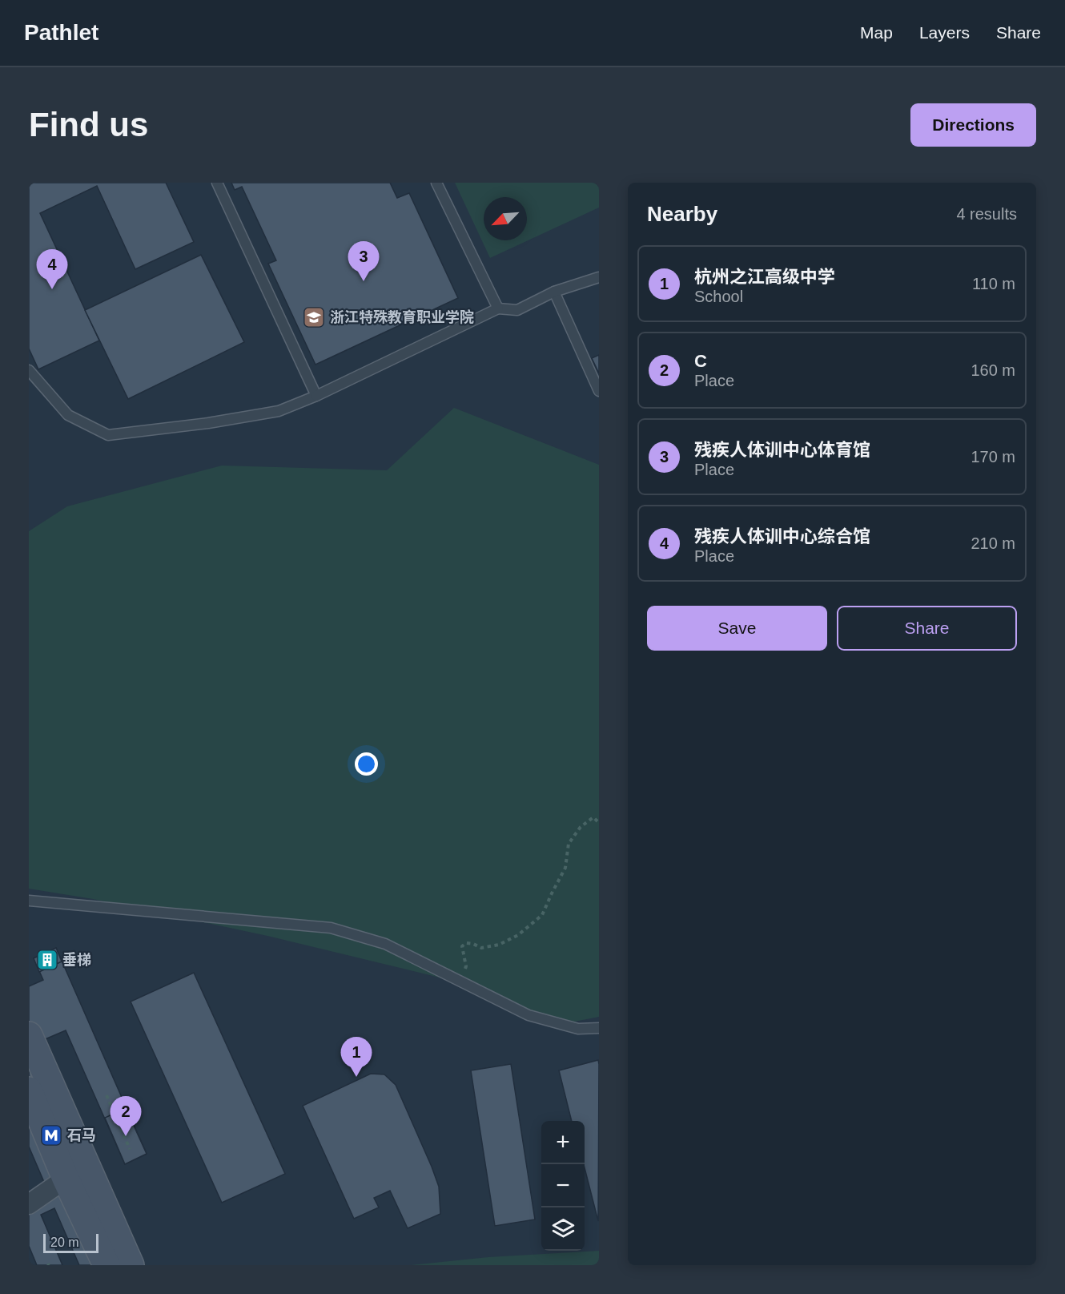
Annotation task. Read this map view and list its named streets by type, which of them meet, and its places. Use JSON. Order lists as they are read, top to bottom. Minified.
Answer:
{"places":{"school or university":["浙江特殊教育职业学院"],"building":["垂梯"],"metro station":["石马"]},"scale_bar":"20 m","north":"bottom left","page":{"header":"Pathlet","nav":["Map","Layers","Share"],"buttons":["Directions",["Save","Share"]],"title":"Find us","heading":["Nearby","4 results"],"pins":["3","4","1","2"],"list":[{"mark":"1","name":"杭州之江高级中学","note":"School","value":"110 m"},{"mark":"2","name":"C","note":"Place","value":"160 m"},{"mark":"3","name":"残疾人体训中心体育馆","note":"Place","value":"170 m"},{"mark":"4","name":"残疾人体训中心综合馆","note":"Place","value":"210 m"}],"map_buttons":["+","−"],"scale":"20 m"}}
